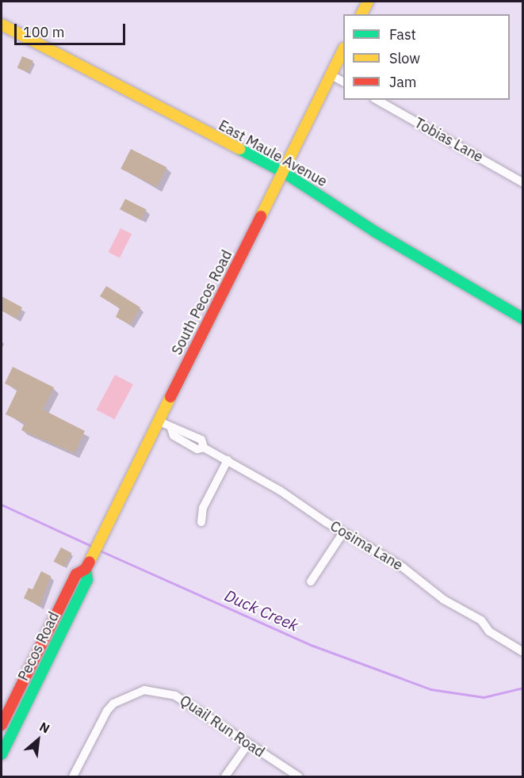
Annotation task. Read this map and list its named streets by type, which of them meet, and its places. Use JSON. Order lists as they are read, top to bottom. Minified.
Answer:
{"streets":{"main road":["East Maule Avenue","South Pecos Road","Pecos Road"],"street":["Tobias Lane","Cosima Lane","Quail Run Road"]},"crossings":[["East Maule Avenue","South Pecos Road"],["South Pecos Road","Cosima Lane"],["South Pecos Road","Pecos Road"]],"water":["Duck Creek"],"legend":["Fast","Slow","Jam"],"scale_bar":"100 m","north":"top right"}
